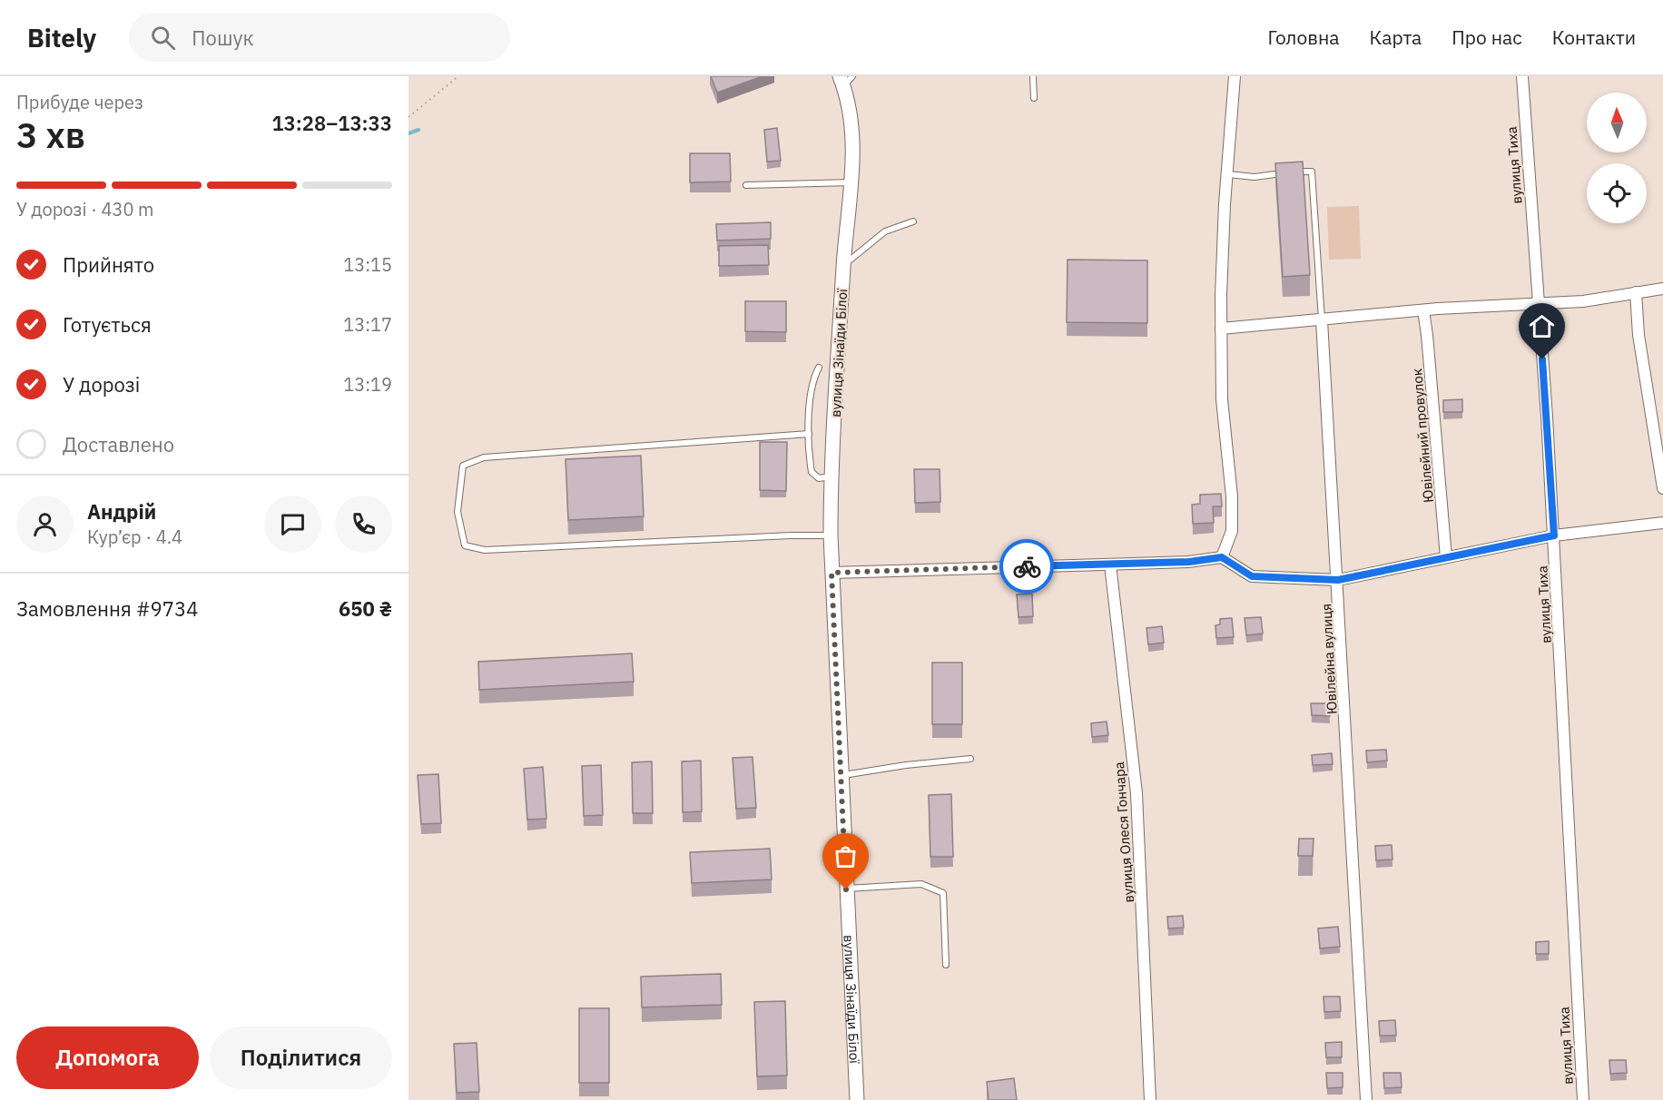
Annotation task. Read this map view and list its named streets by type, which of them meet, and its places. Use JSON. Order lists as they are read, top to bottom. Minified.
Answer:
{"streets":{"street":["вулиця Тиха","вулиця Зінаїди Білої","Ювілейний провулок","Ювілейна вулиця","вулиця Олеся Гончара"]},"north":"top","page":{"header":"Bitely","search":"Пошук","nav":["Головна","Карта","Про нас","Контакти"],"heading":["3 хв","Прибуде через","13:28–13:33"],"panel":["Андрій","Кур’єр · 4.4","Замовлення #9734","650 ₴"],"bar":"У дорозі · 430 m","list":[["Прийнято","13:15"],["Готується","13:17"],["У дорозі","13:19"],"Доставлено"],"buttons":["Допомога","Поділитися"]}}
